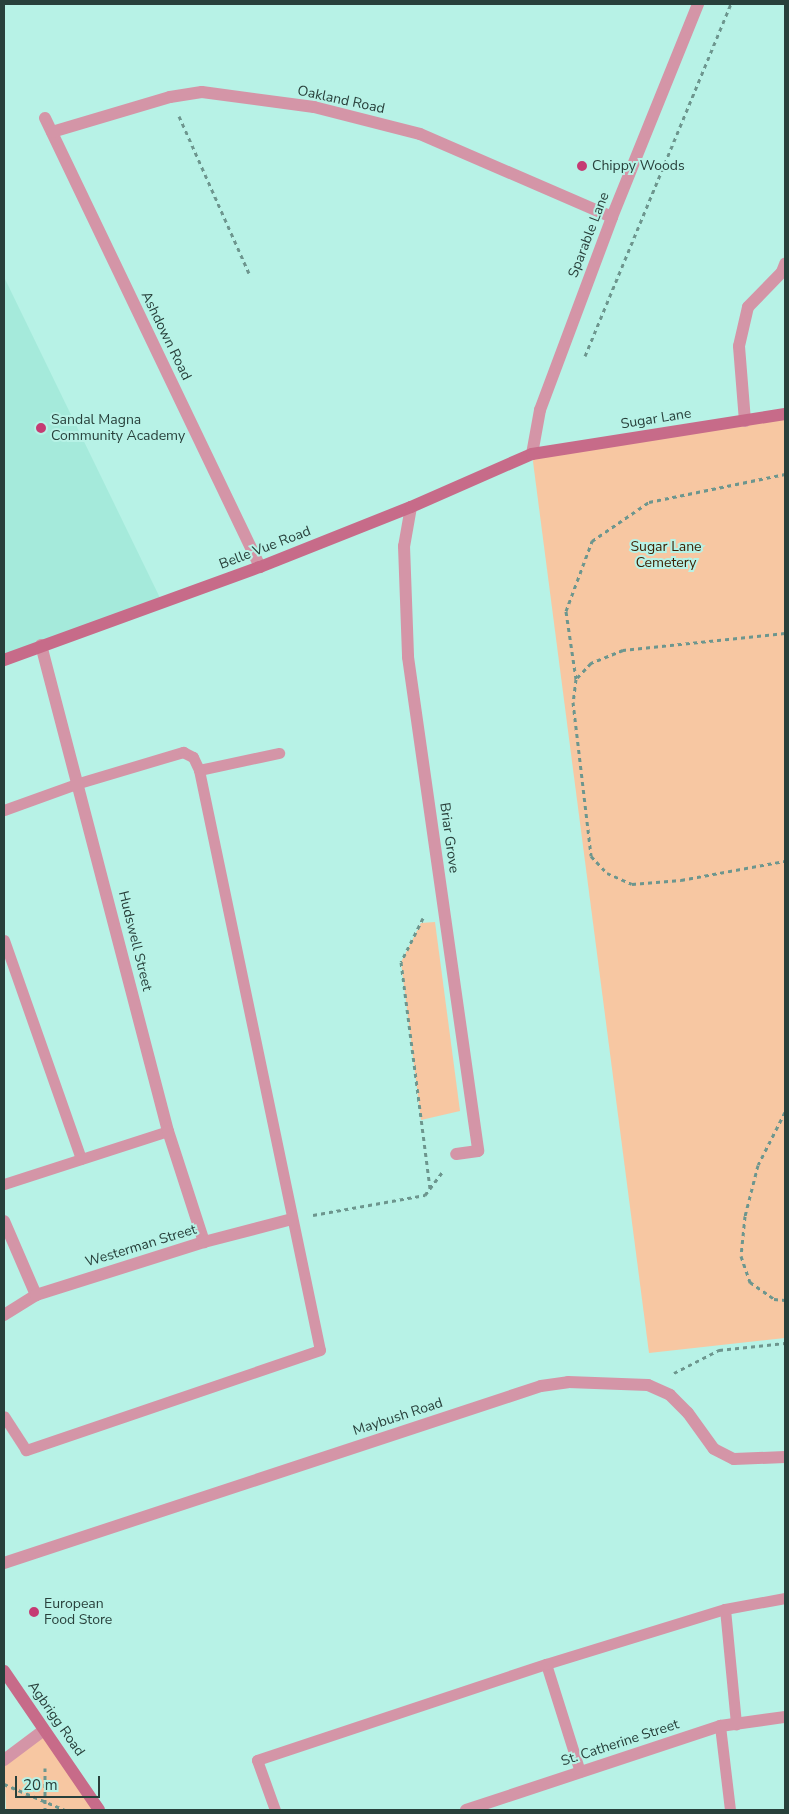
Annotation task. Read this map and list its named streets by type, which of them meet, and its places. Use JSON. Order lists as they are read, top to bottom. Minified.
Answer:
{"streets":{"street":["Oakland Road","Sparable Lane","Ashdown Road","Sugar Lane","Belle Vue Road","Briar Grove","Hudswell Street","Westerman Street","Maybush Road","Agbrigg Road","St. Catherine Street"]},"crossings":[["Oakland Road","Sparable Lane"],["Oakland Road","Ashdown Road"],["Sparable Lane","Sugar Lane"],["Sparable Lane","Belle Vue Road"],["Ashdown Road","Belle Vue Road"],["Sugar Lane","Belle Vue Road"],["Belle Vue Road","Briar Grove"],["Belle Vue Road","Hudswell Street"],["Hudswell Street","Westerman Street"]],"parks":["Sugar Lane Cemetery"],"places":["Chippy Woods","Sandal Magna Community Academy","European Food Store"],"scale_bar":"20 m"}
